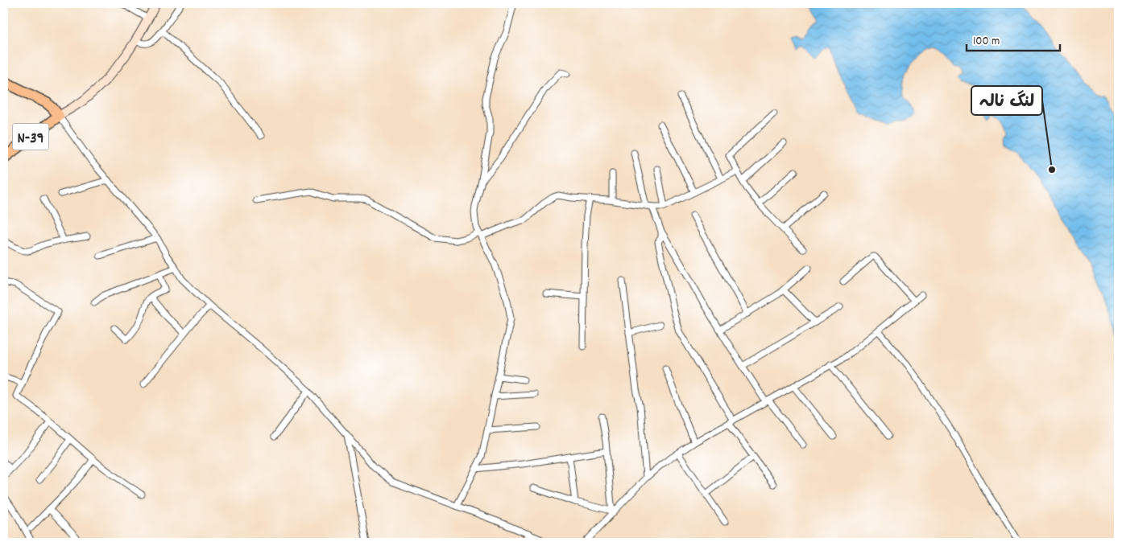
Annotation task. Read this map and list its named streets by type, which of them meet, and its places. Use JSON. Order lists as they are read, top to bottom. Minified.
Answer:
{"streets":{"highway":["N-39"]},"places":["لنگ نالہ"],"scale_bar":"100 m"}
